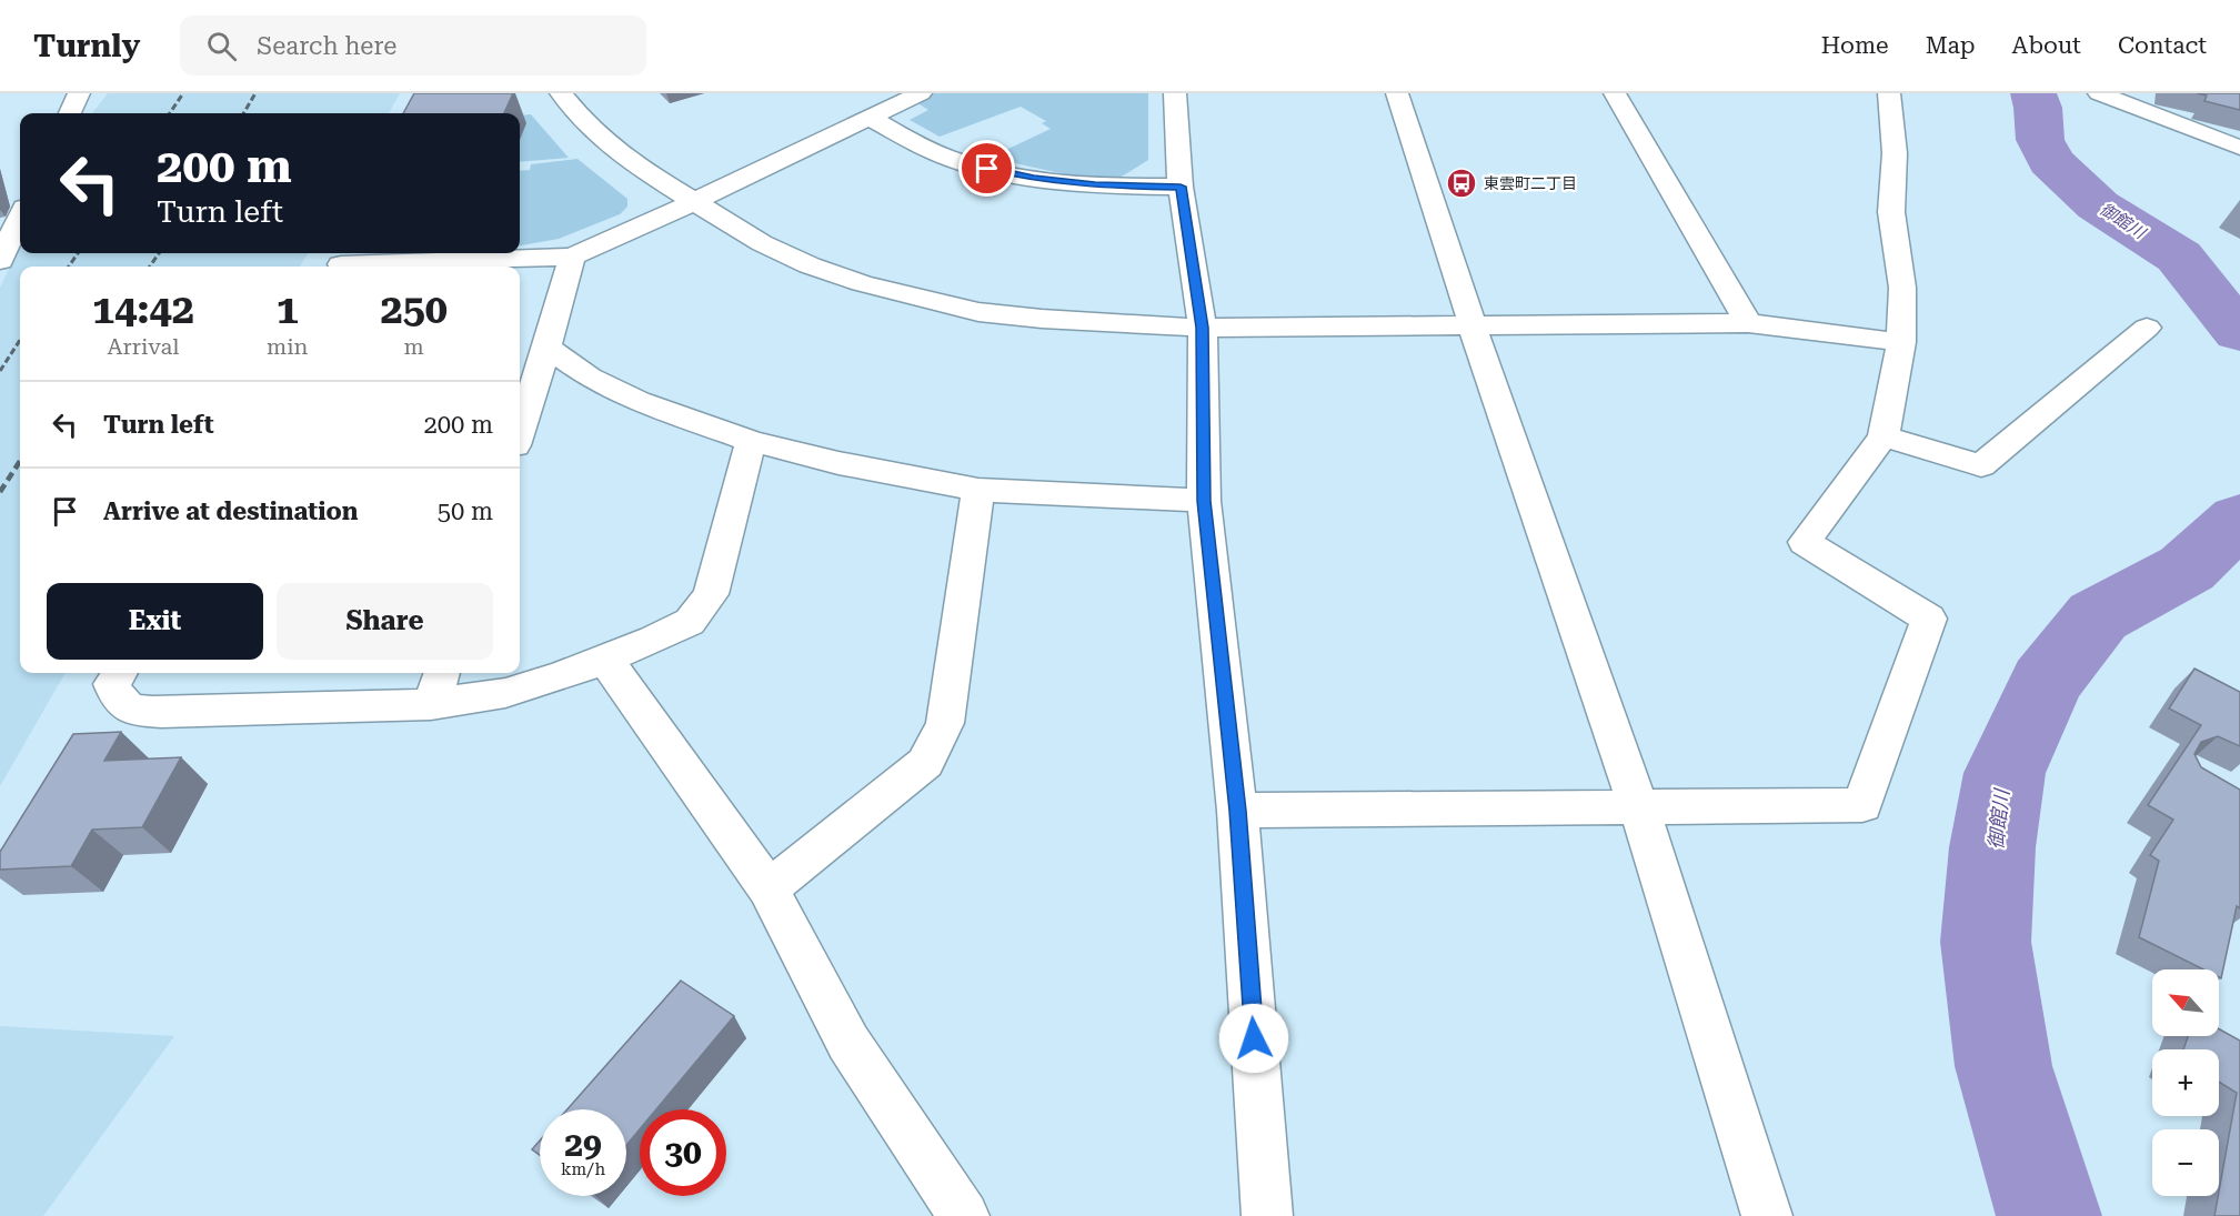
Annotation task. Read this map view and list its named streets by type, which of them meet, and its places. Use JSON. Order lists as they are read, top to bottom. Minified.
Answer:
{"water":["御館川"],"places":{"bus stop":["東雲町二丁目"]},"north":"top left","page":{"header":"Turnly","search":"Search here","nav":["Home","Map","About","Contact"],"turn":["200 m","Turn left"],"eta":["14:42","Arrival","1","min","250","m"],"list":[{"name":"Turn left","value":"200 m"},{"name":"Arrive at destination","value":"50 m"}],"buttons":["Exit","Share"],"map_buttons":["+","−"],"speed":"29 km/h","limit":"30"}}
